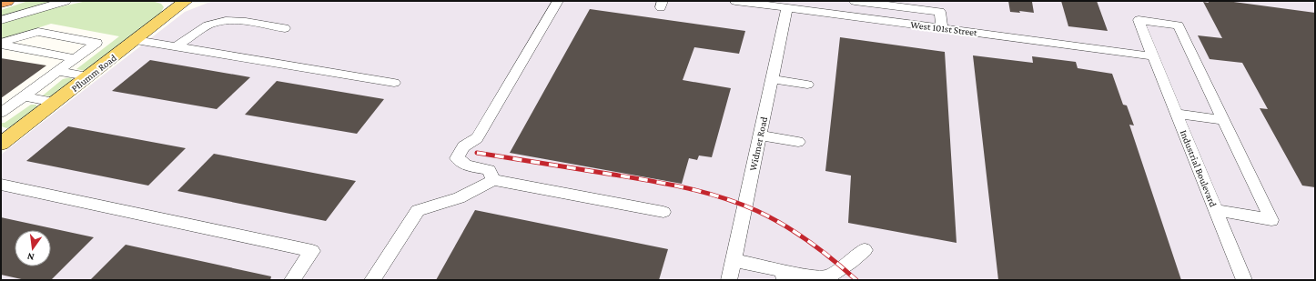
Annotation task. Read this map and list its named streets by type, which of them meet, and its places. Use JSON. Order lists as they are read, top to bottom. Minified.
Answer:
{"streets":{"main road":["Pflumm Road"],"street":["West 101st Street","Widmer Road","Industrial Boulevard"]},"crossings":[["West 101st Street","Widmer Road"],["West 101st Street","Industrial Boulevard"]],"north":"bottom"}
